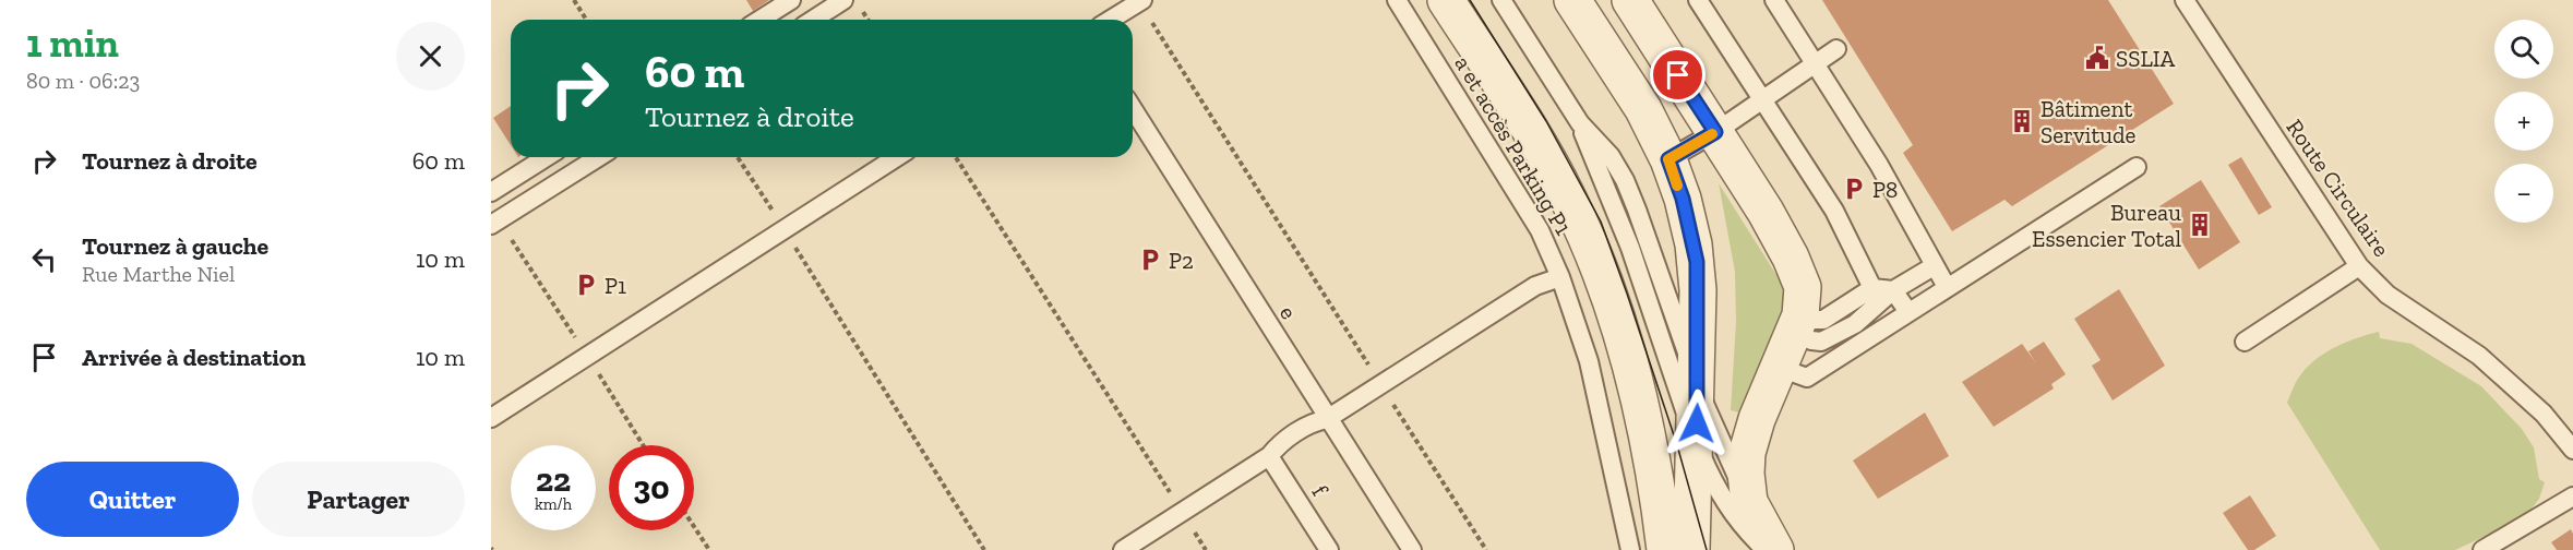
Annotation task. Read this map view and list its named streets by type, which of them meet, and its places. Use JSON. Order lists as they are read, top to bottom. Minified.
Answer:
{"streets":{"lane":["a et accès Parking P1","Route Circulaire","e","f"]},"places":{"public building":["SSLIA"],"building":["Bâtiment Servitude","Bureau Essencier Total"],"parking":["P8","P2","P1"]},"page":{"heading":["1 min","80 m · 06:23"],"map_buttons":["+","−"],"turn":["60 m","Tournez à droite"],"list":[{"name":"Tournez à droite","value":"60 m"},{"name":"Tournez à gauche","note":"Rue Marthe Niel","value":"10 m"},{"name":"Arrivée à destination","value":"10 m"}],"speed":"22 km/h","limit":"30","buttons":["Quitter","Partager"]}}
